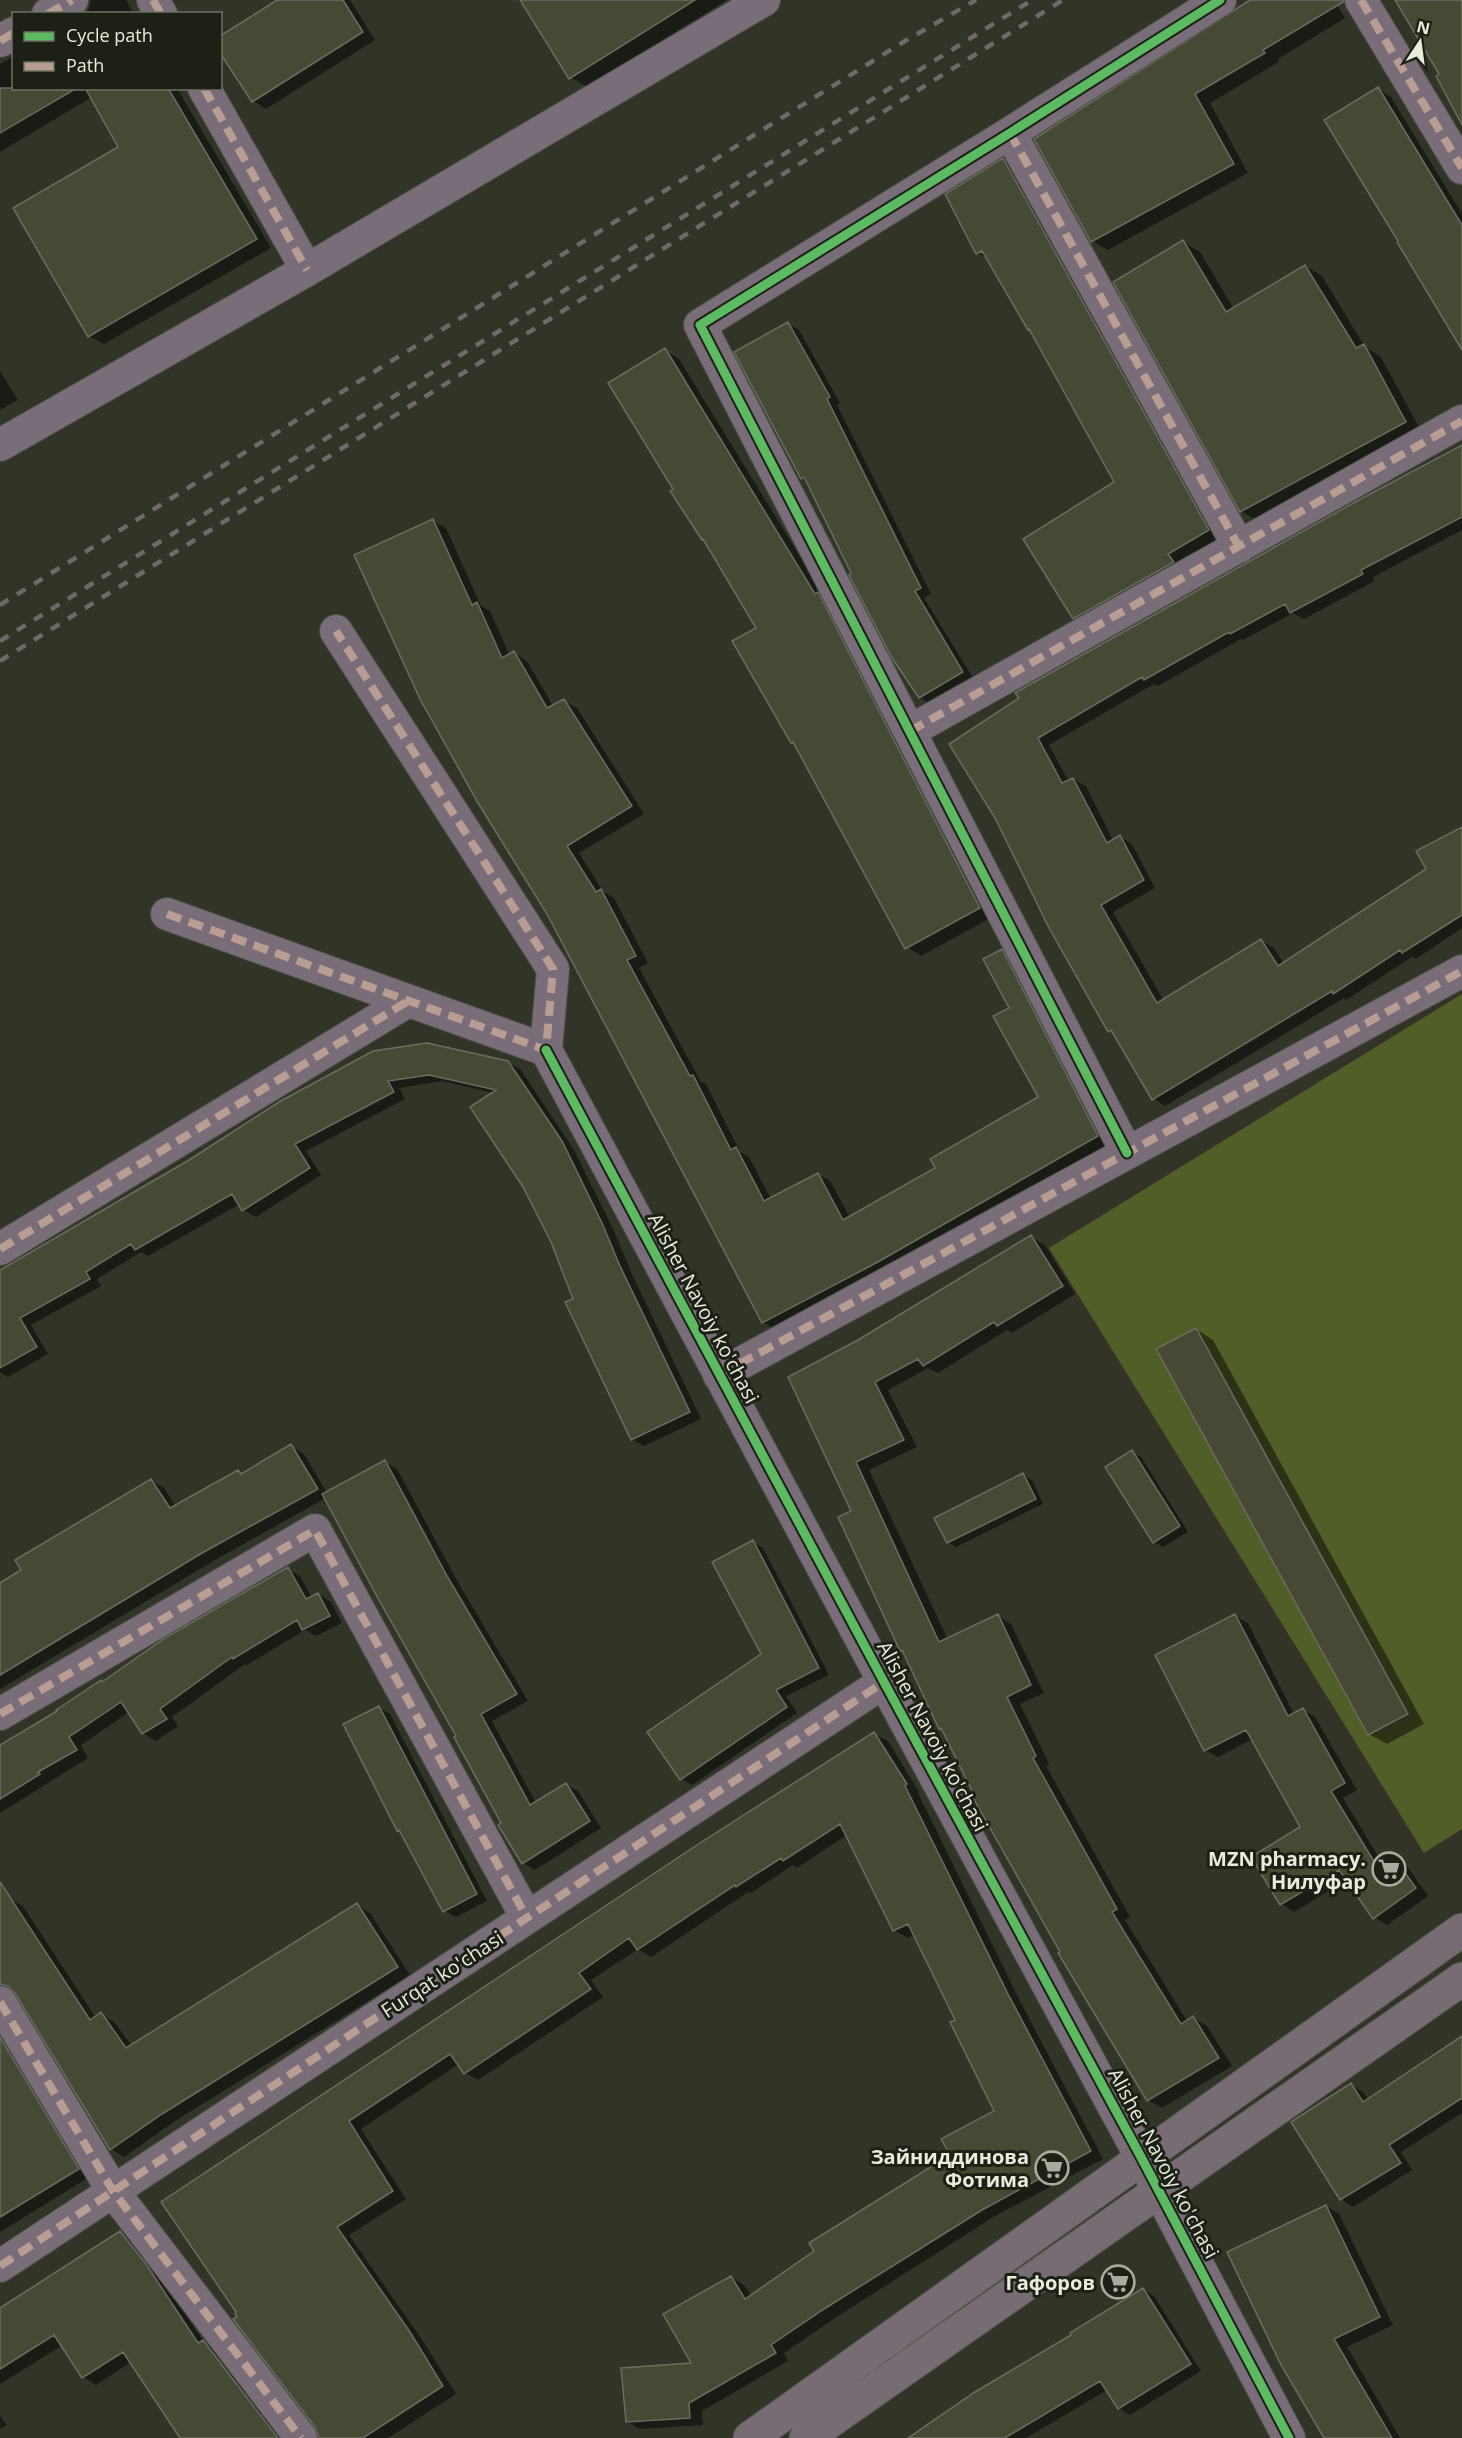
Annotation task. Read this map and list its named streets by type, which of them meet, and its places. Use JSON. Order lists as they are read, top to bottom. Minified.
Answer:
{"streets":{"street":["Alisher Navoiy ko'chasi","Furqat ko'chasi"]},"crossings":[["Alisher Navoiy ko'chasi","Furqat ko'chasi"]],"places":{"supermarket":["MZN pharmacy. Нилуфар","Зайниддинова Фотима","Гафоров"]},"legend":["Cycle path","Path"],"north":"top"}
